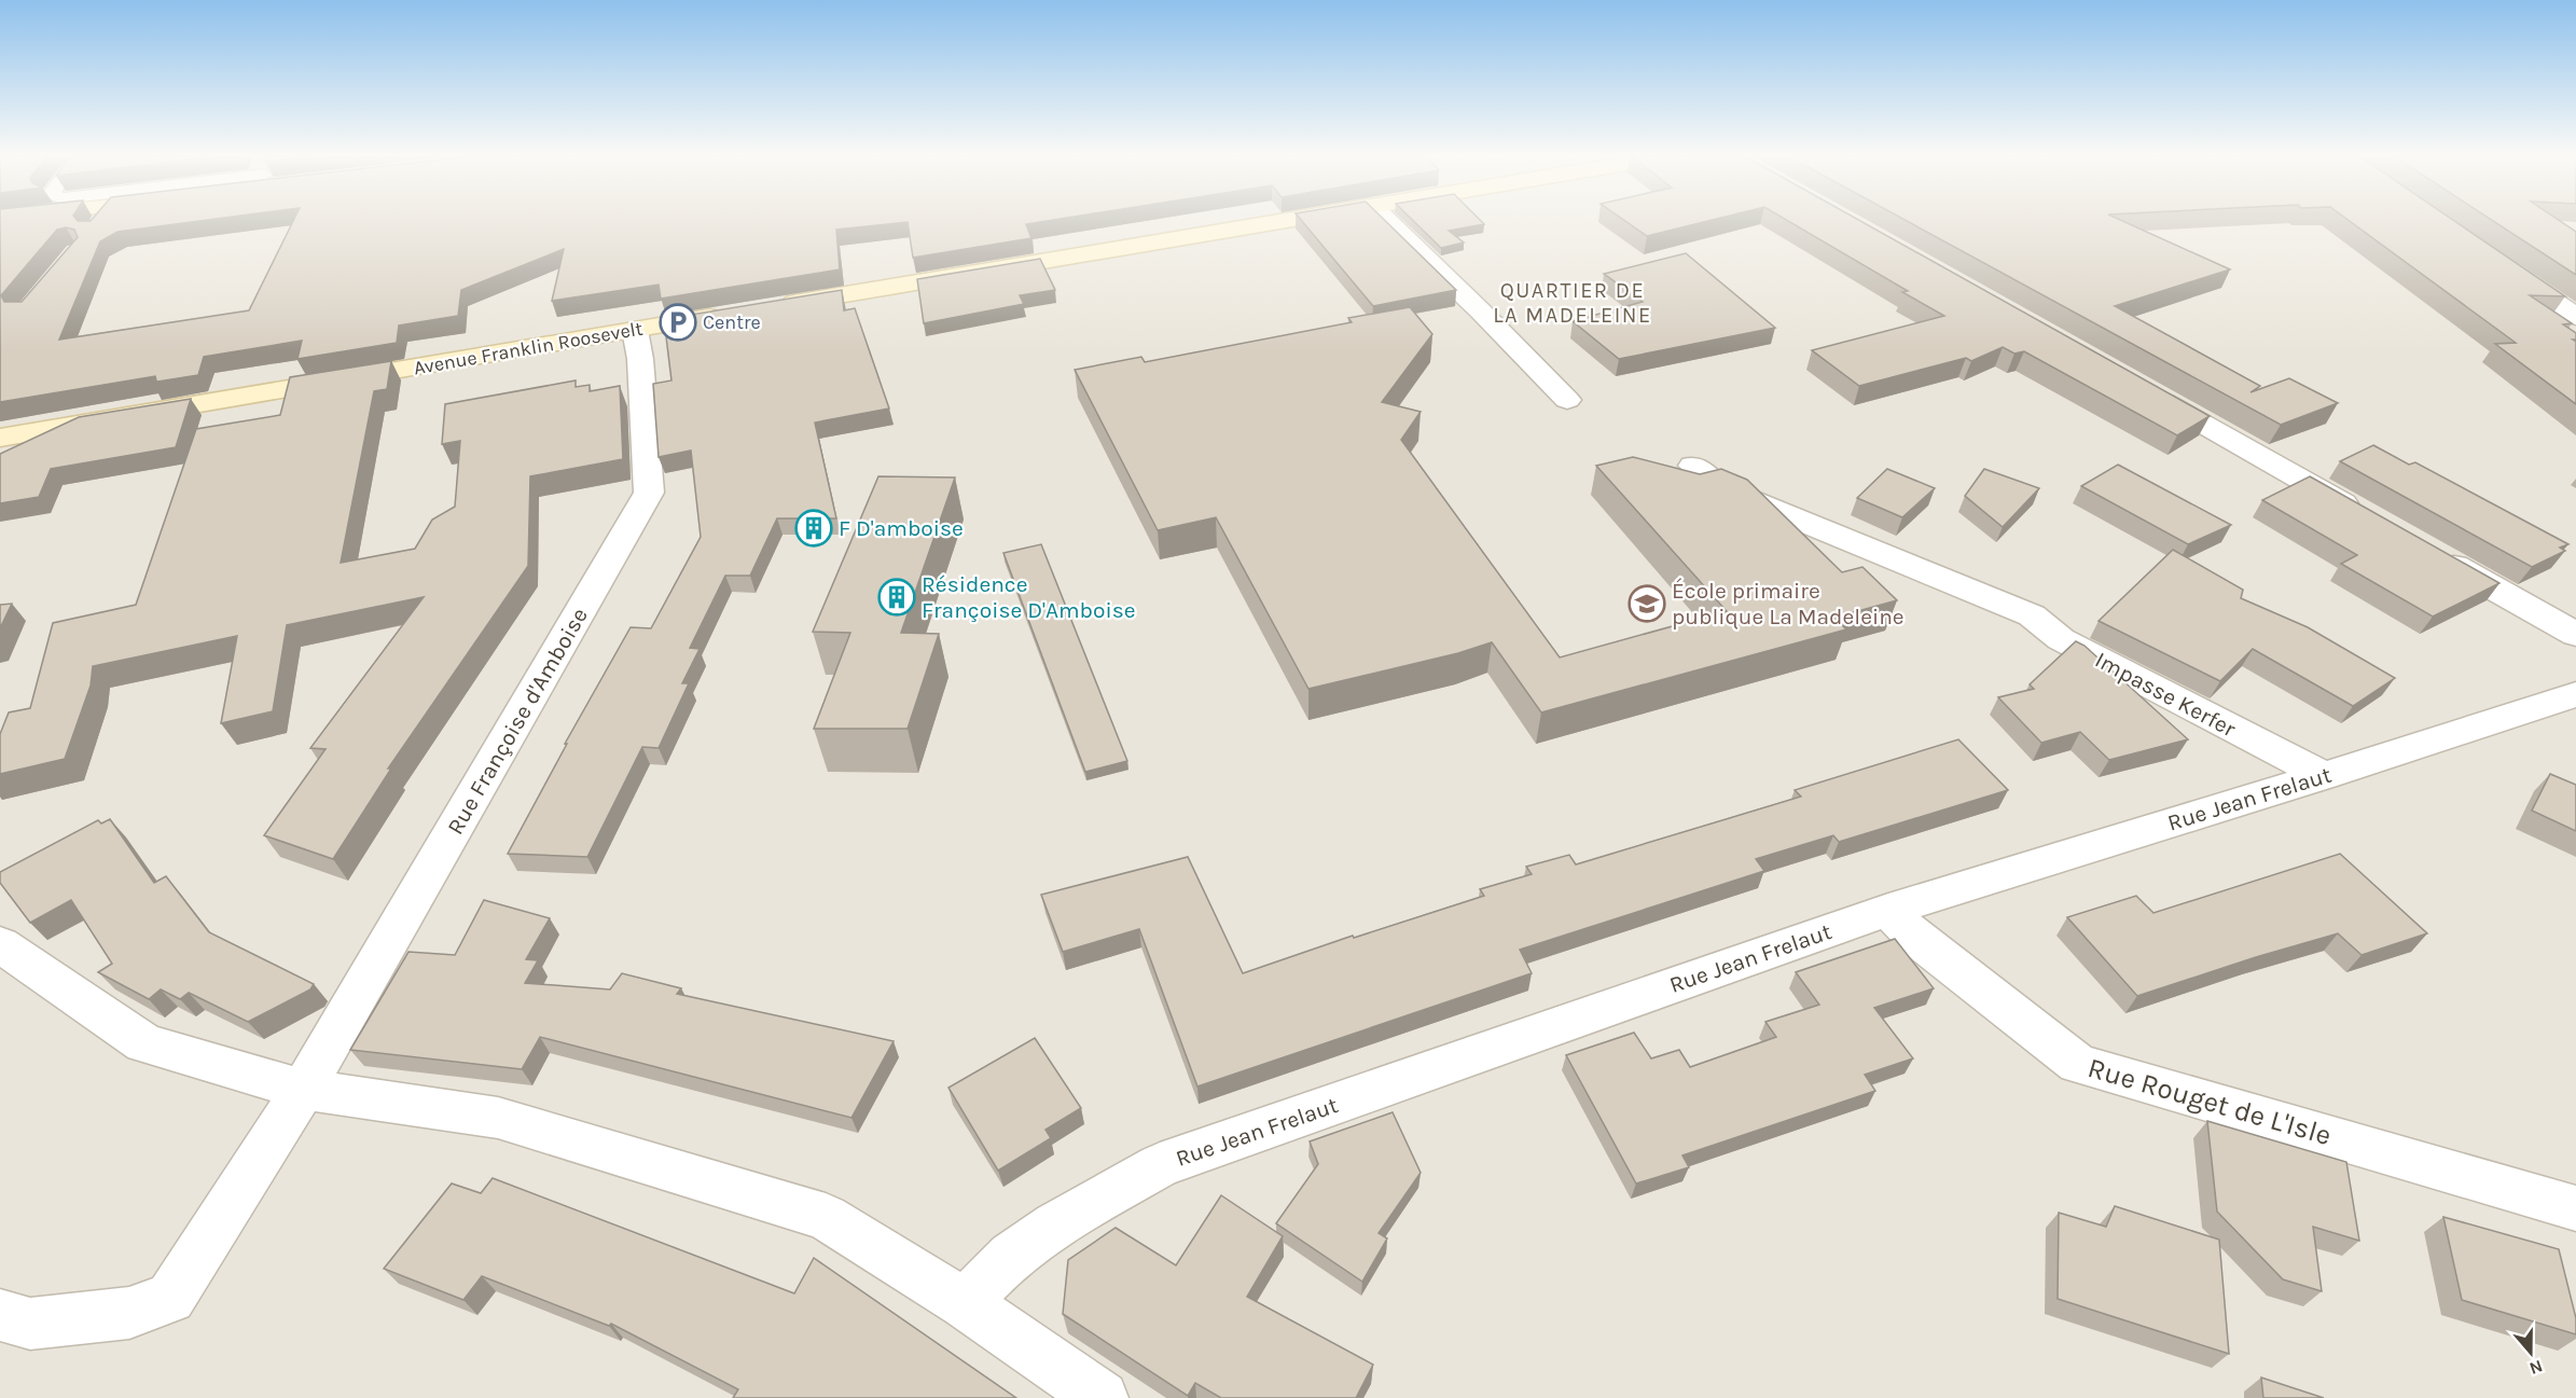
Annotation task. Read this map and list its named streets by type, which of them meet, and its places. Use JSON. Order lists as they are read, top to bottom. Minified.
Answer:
{"streets":{"main road":["Avenue Franklin Roosevelt"],"street":["Impasse Kerfer","Rue Françoise d'Amboise","Rue Jean Frelaut","Rue Rouget de L'Isle"]},"crossings":[["Avenue Franklin Roosevelt","Rue Françoise d'Amboise"],["Impasse Kerfer","Rue Jean Frelaut"],["Rue Jean Frelaut","Rue Rouget de L'Isle"]],"districts":["QUARTIER DE LA MADELEINE"],"places":{"parking":["Centre"],"building":["F D'amboise","Résidence Françoise D'Amboise"],"school or university":["École primaire publique La Madeleine"]},"north":"bottom"}
